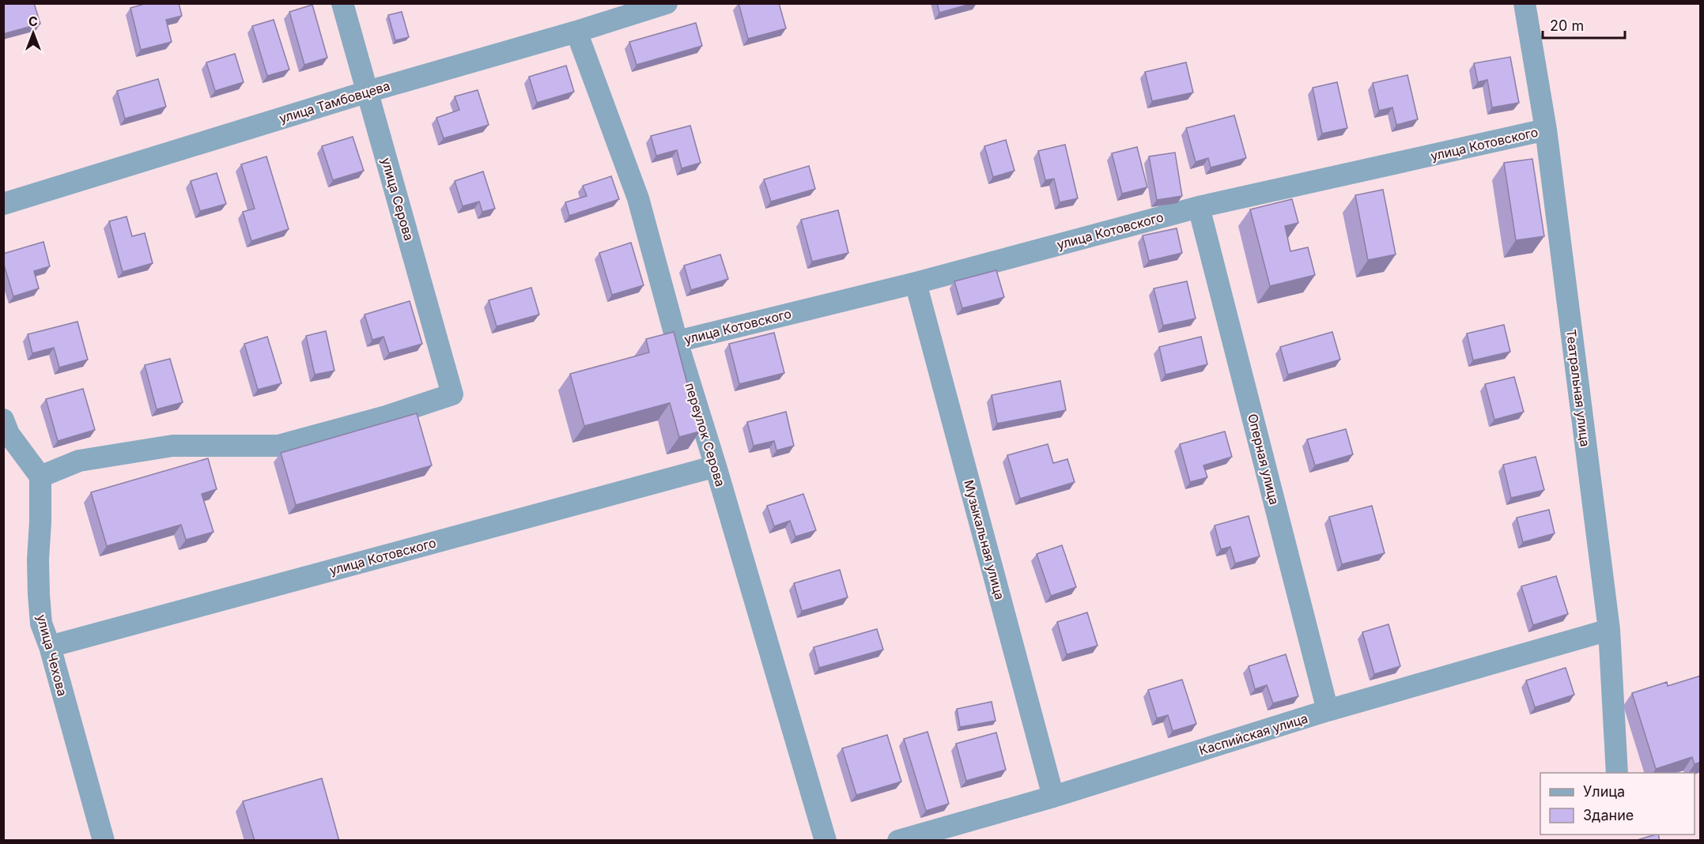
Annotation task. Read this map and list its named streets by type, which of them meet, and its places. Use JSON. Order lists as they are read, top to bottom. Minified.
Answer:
{"streets":{"street":["улица Тамбовцева","улица Котовского","улица Серова","Театральная улица","переулок Серова","Оперная улица","Музыкальная улица","улица Чехова","Каспийская улица"]},"crossings":[["улица Тамбовцева","улица Серова"],["улица Тамбовцева","переулок Серова"],["улица Котовского","Театральная улица"],["улица Котовского","переулок Серова"],["улица Котовского","Оперная улица"],["улица Котовского","Музыкальная улица"],["улица Котовского","улица Чехова"],["улица Серова","улица Чехова"],["Театральная улица","Каспийская улица"],["Оперная улица","Каспийская улица"],["Музыкальная улица","Каспийская улица"]],"legend":["Улица","Здание"],"scale_bar":"20 m","north":"top"}
